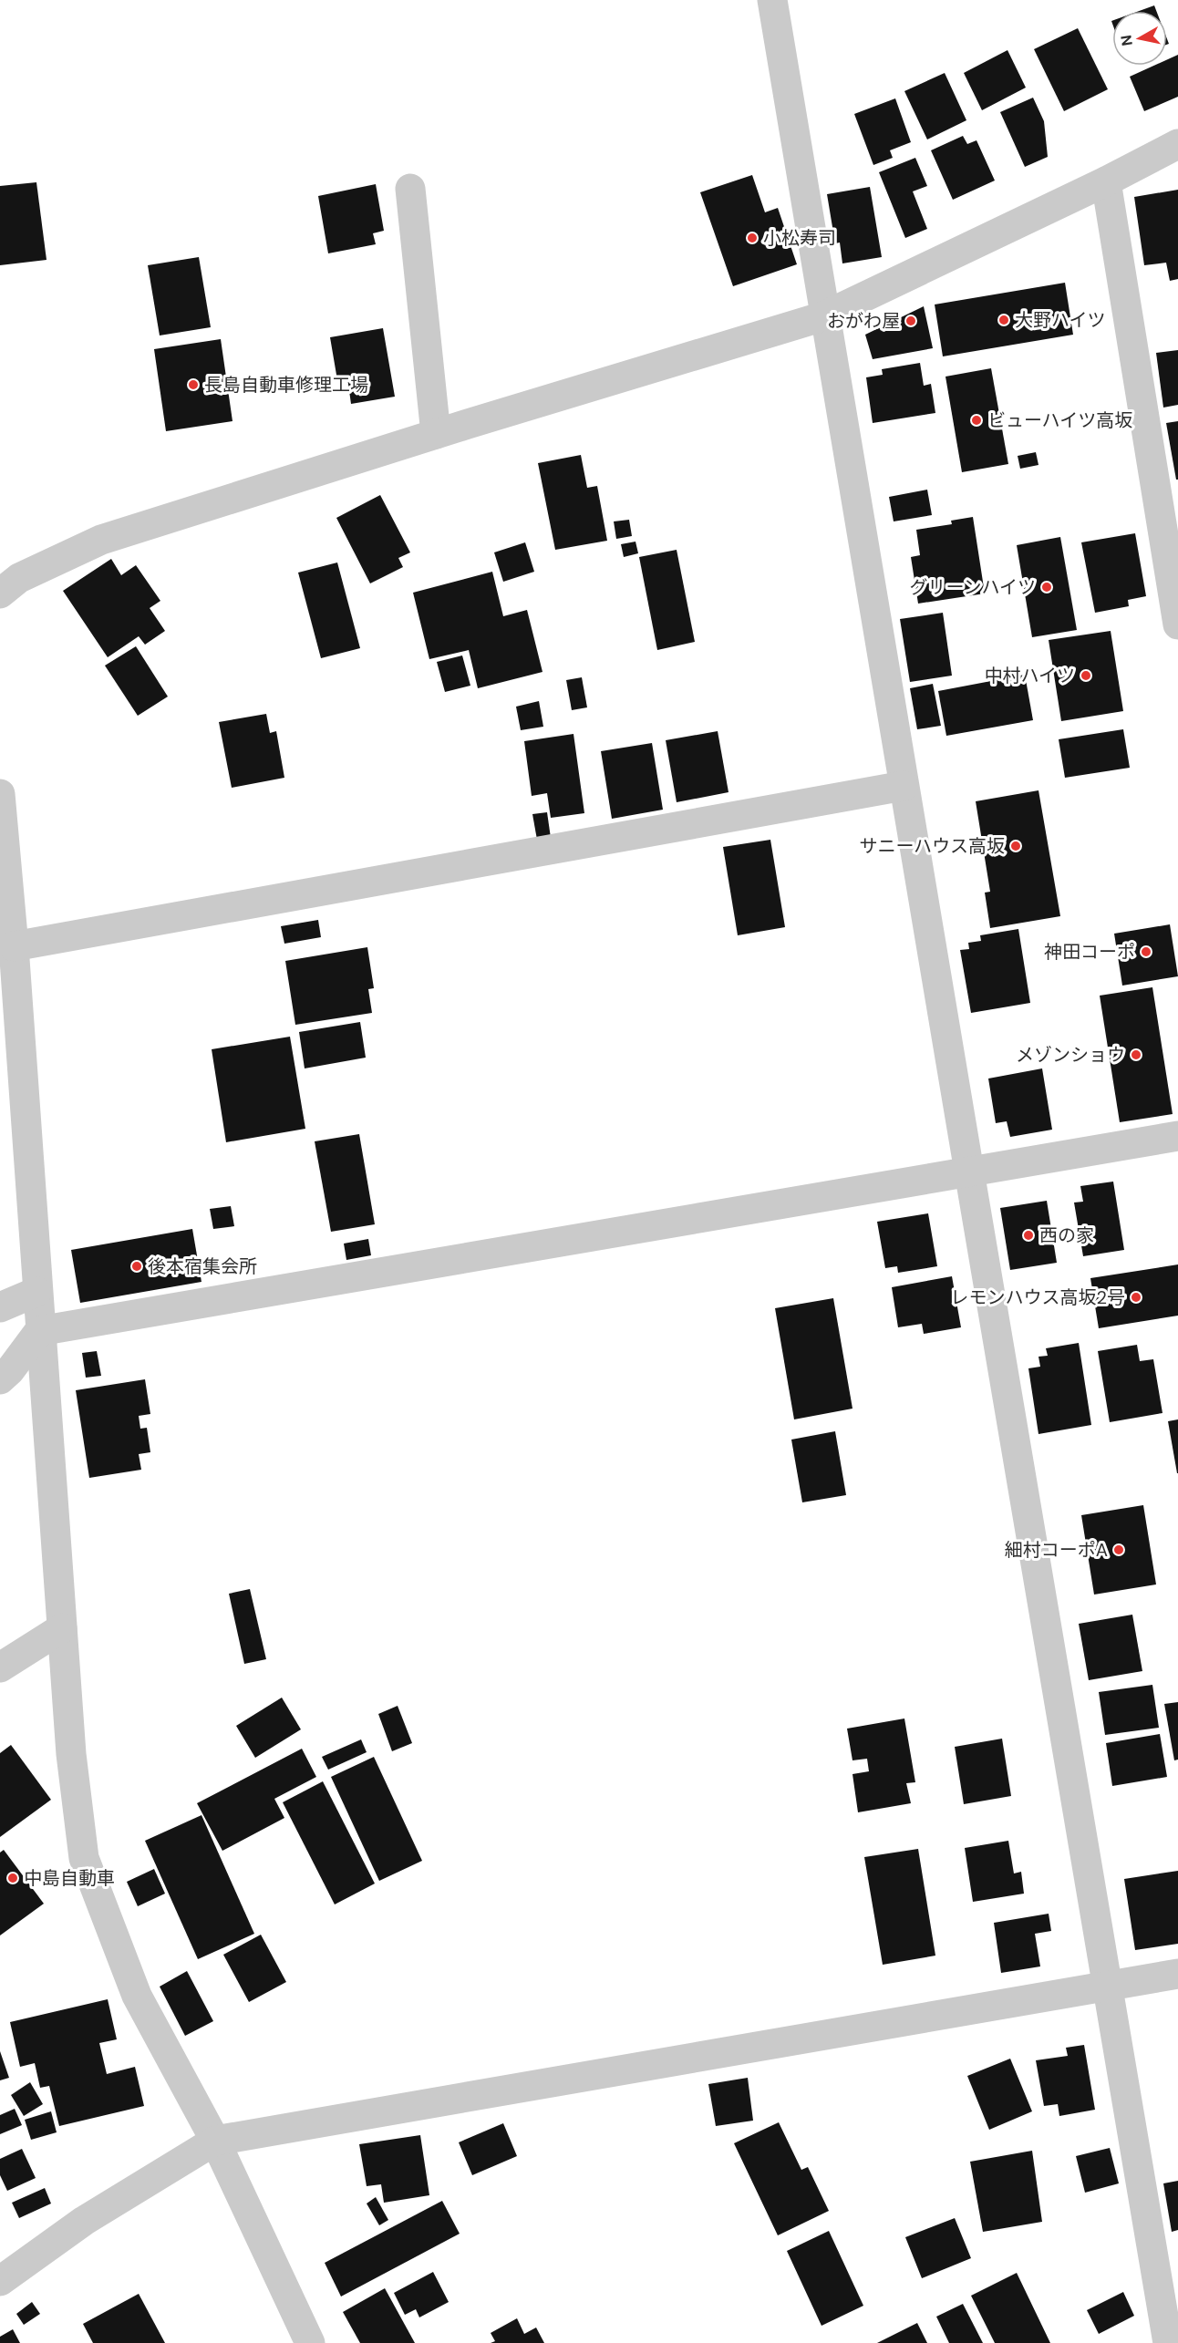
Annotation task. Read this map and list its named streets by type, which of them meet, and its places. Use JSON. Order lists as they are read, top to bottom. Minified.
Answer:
{"places":["小松寿司","大野ハイツ","おがわ屋","長島自動車修理工場","ビューハイツ高坂","グリーンハイツ","中村ハイツ","サニーハウス高坂","神田コーポ","メゾンショウ","西の家","後本宿集会所","レモンハウス高坂2号","細村コーポA","中島自動車"],"north":"left"}
